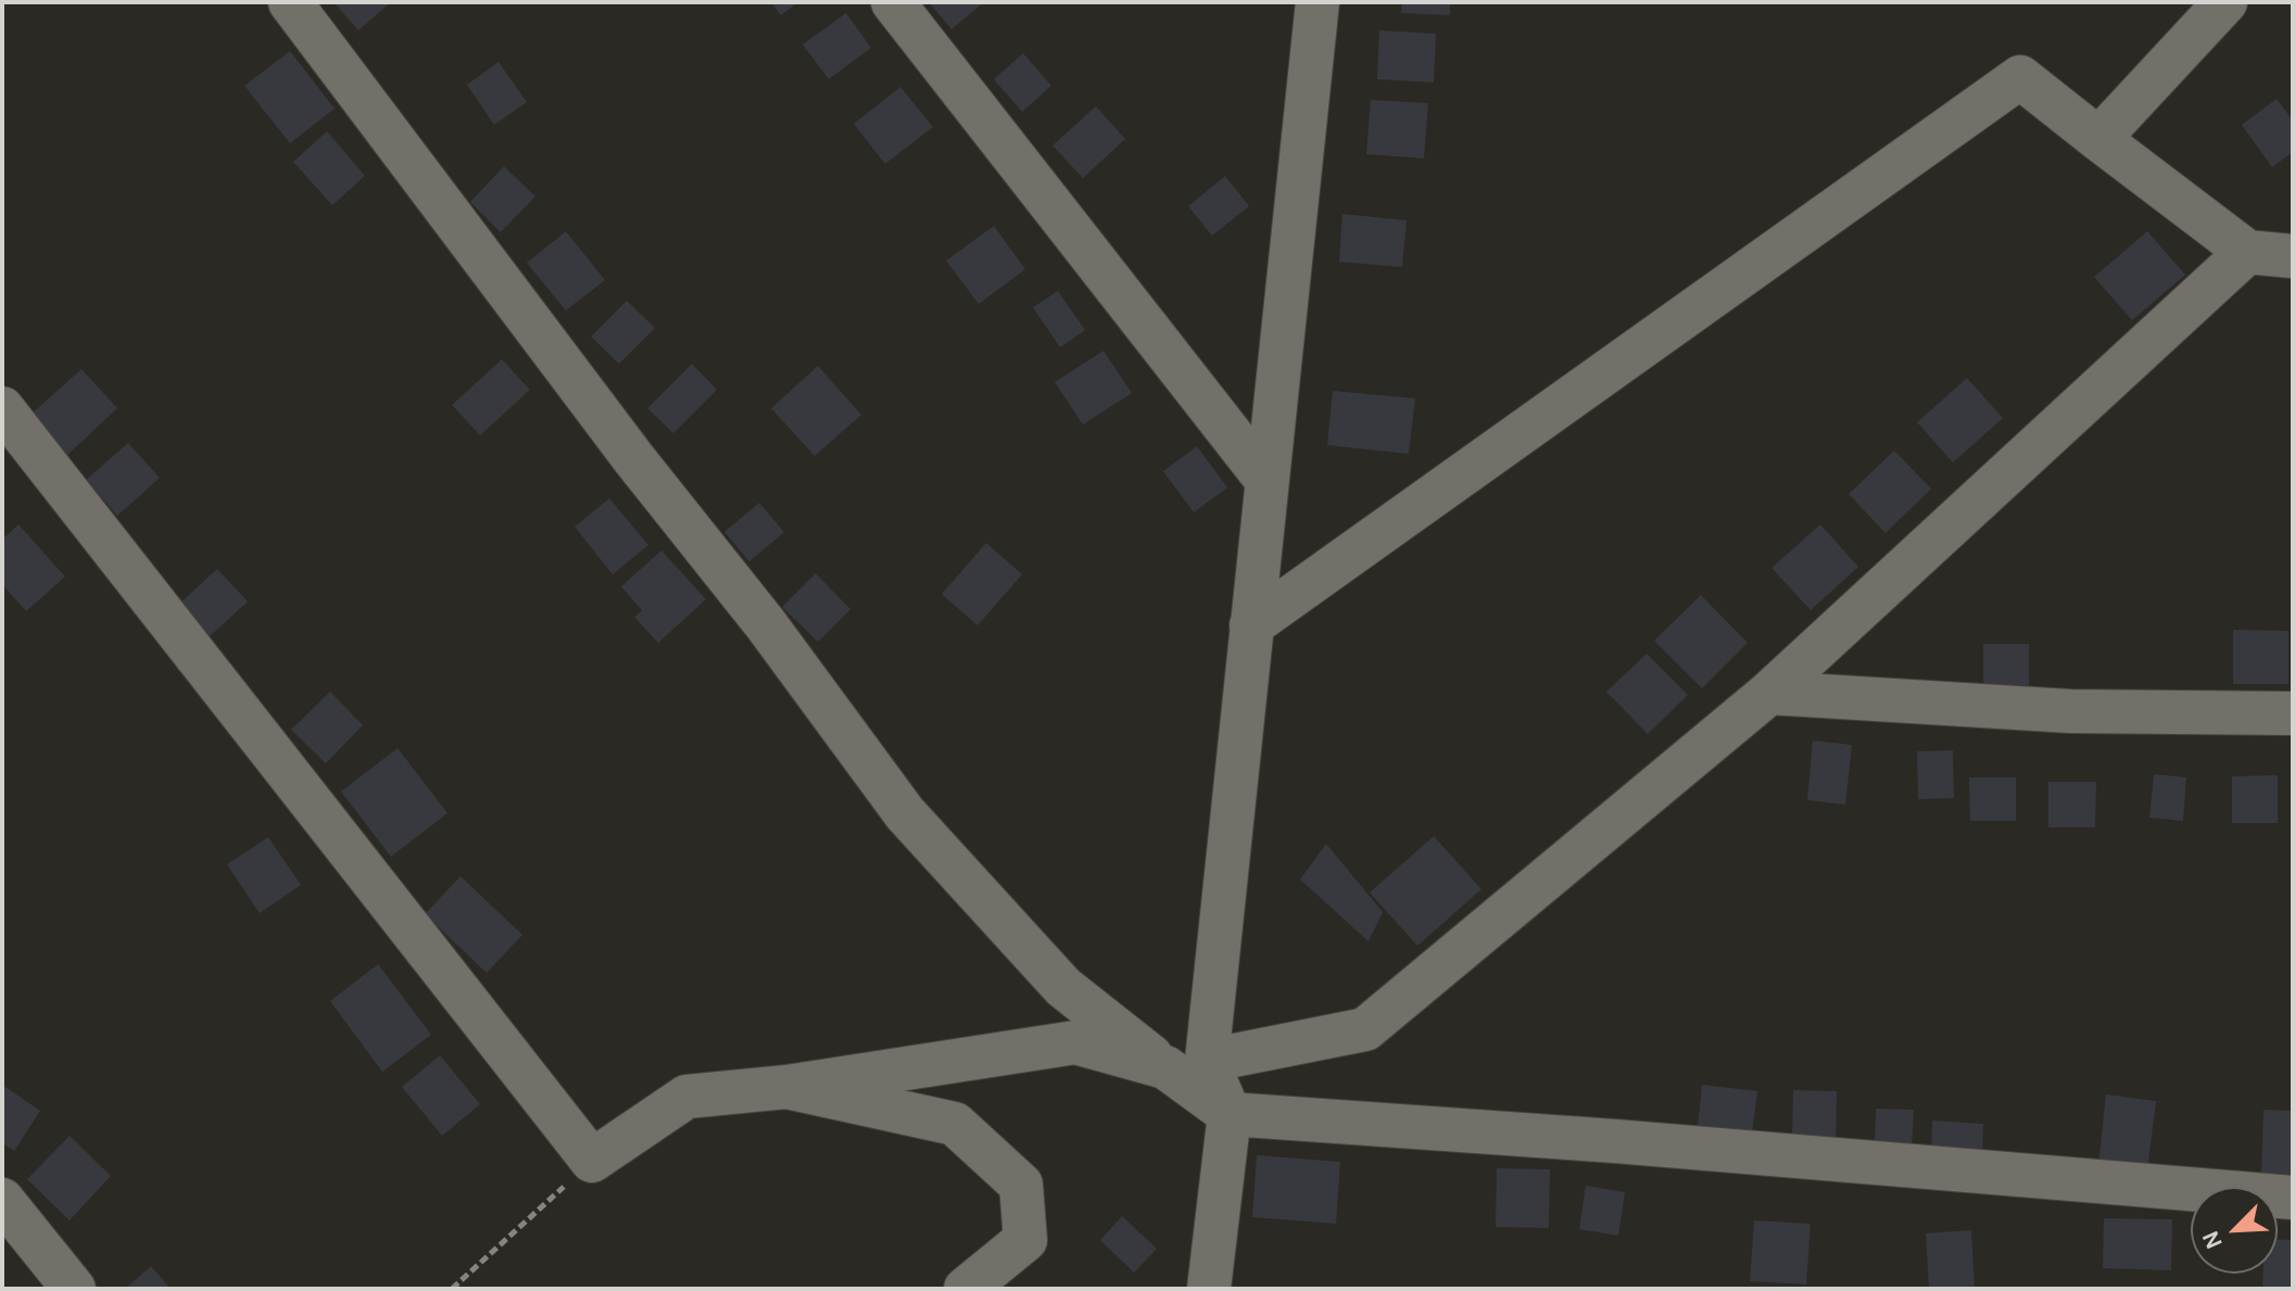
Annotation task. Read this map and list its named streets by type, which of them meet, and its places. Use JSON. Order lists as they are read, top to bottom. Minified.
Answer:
{"north":"bottom left"}
